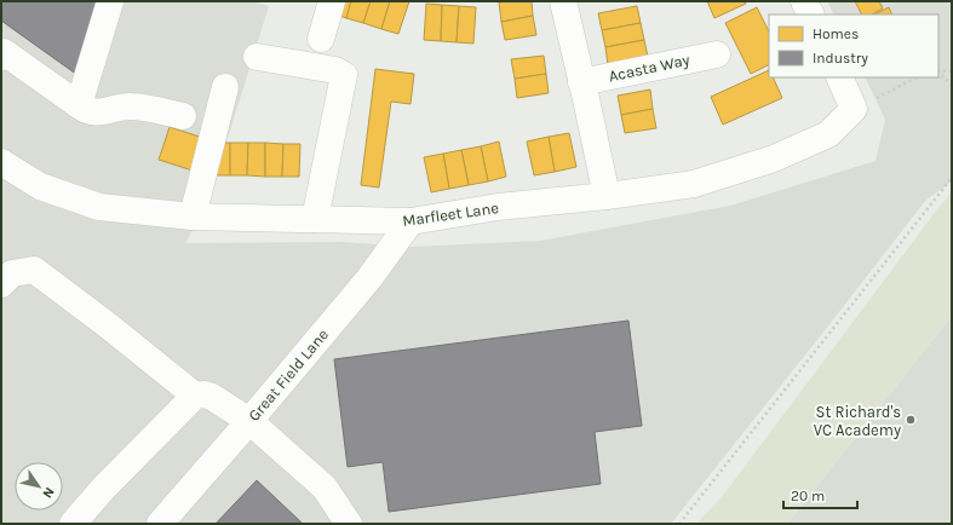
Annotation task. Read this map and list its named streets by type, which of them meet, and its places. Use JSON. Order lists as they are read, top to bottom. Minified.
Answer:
{"streets":{"street":["Acasta Way","Marfleet Lane","Great Field Lane"]},"crossings":[["Marfleet Lane","Great Field Lane"]],"places":["St Richard's VC Academy"],"legend":["Homes","Industry"],"scale_bar":"20 m","north":"bottom right"}
